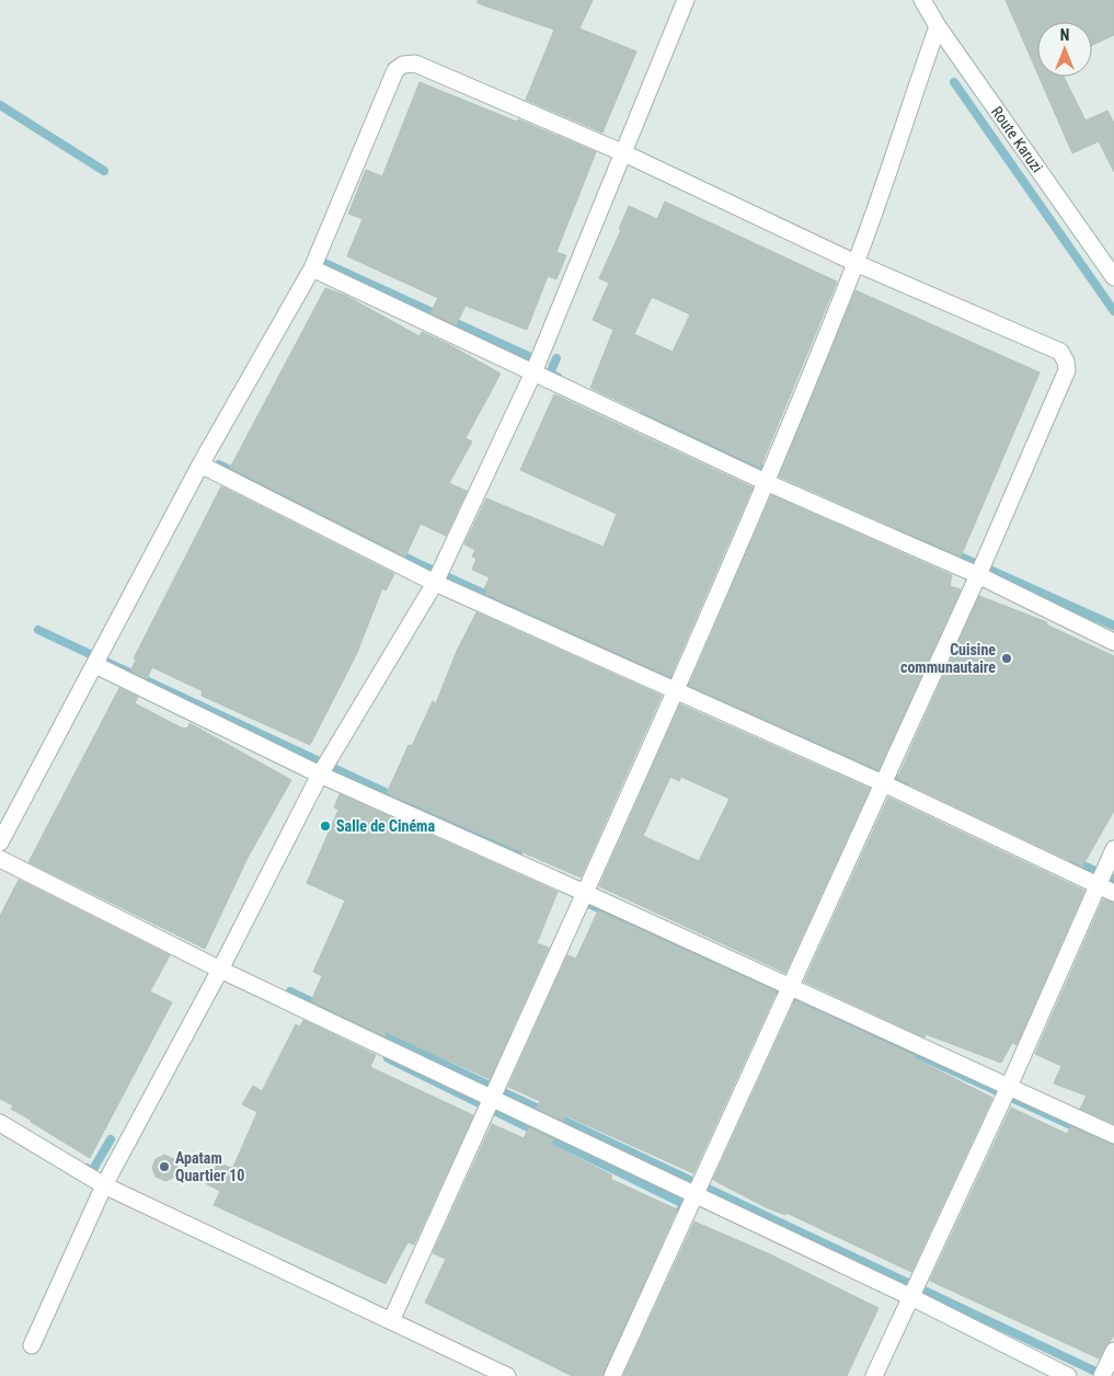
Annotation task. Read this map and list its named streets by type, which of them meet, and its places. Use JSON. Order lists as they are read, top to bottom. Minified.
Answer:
{"streets":{"street":["Route Karuzi"]},"places":["Cuisine communautaire","Salle de Cinéma","Apatam Quartier 10"],"north":"top"}
